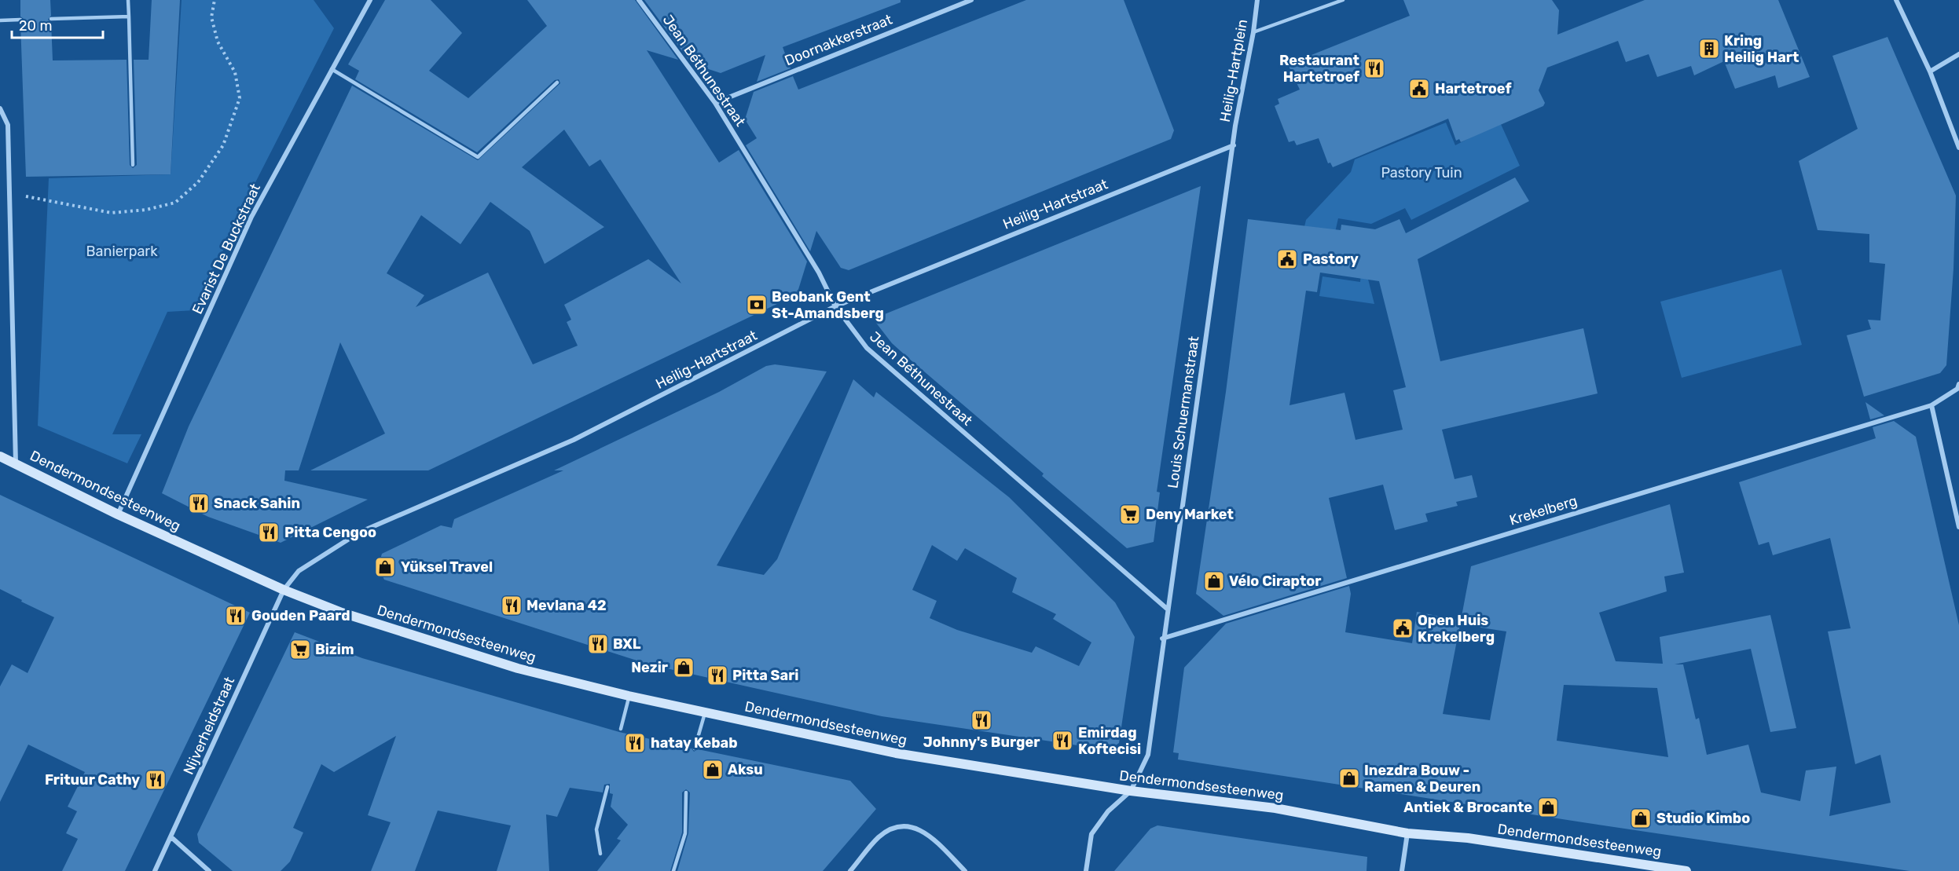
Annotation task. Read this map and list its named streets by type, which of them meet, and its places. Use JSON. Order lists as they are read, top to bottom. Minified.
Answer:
{"streets":{"main road":["Dendermondsesteenweg"],"street":["Doornakkerstraat","Jean Béthunestraat","Heilig-Hartplein","Heilig-Hartstraat","Evarist De Buckstraat","Louis Schuermanstraat","Krekelberg","Nijverheidstraat"]},"crossings":[["Doornakkerstraat","Jean Béthunestraat"],["Jean Béthunestraat","Heilig-Hartstraat"],["Jean Béthunestraat","Louis Schuermanstraat"],["Heilig-Hartplein","Heilig-Hartstraat"],["Heilig-Hartplein","Louis Schuermanstraat"],["Heilig-Hartstraat","Louis Schuermanstraat"],["Heilig-Hartstraat","Dendermondsesteenweg"],["Heilig-Hartstraat","Nijverheidstraat"],["Evarist De Buckstraat","Dendermondsesteenweg"],["Louis Schuermanstraat","Dendermondsesteenweg"],["Louis Schuermanstraat","Krekelberg"],["Dendermondsesteenweg","Nijverheidstraat"]],"parks":["Pastory Tuin","Banierpark"],"places":{"building":["Kring Heilig Hart"],"restaurant":["Restaurant Hartetroef","Snack Sahin","Pitta Cengoo","Mevlana 42","Gouden Paard","BXL","Pitta Sari","Johnny's Burger","Emirdag Koftecisi","hatay Kebab","Frituur Cathy"],"public building":["Hartetroef","Pastory","Open Huis Krekelberg"],"bank":["Beobank Gent St-Amandsberg"],"supermarket":["Deny Market","Bizim"],"shop":["Yüksel Travel","Vélo Ciraptor","Nezir","Aksu","Inezdra Bouw - Ramen & Deuren","Antiek & Brocante","Studio Kimbo"]},"scale_bar":"20 m"}
